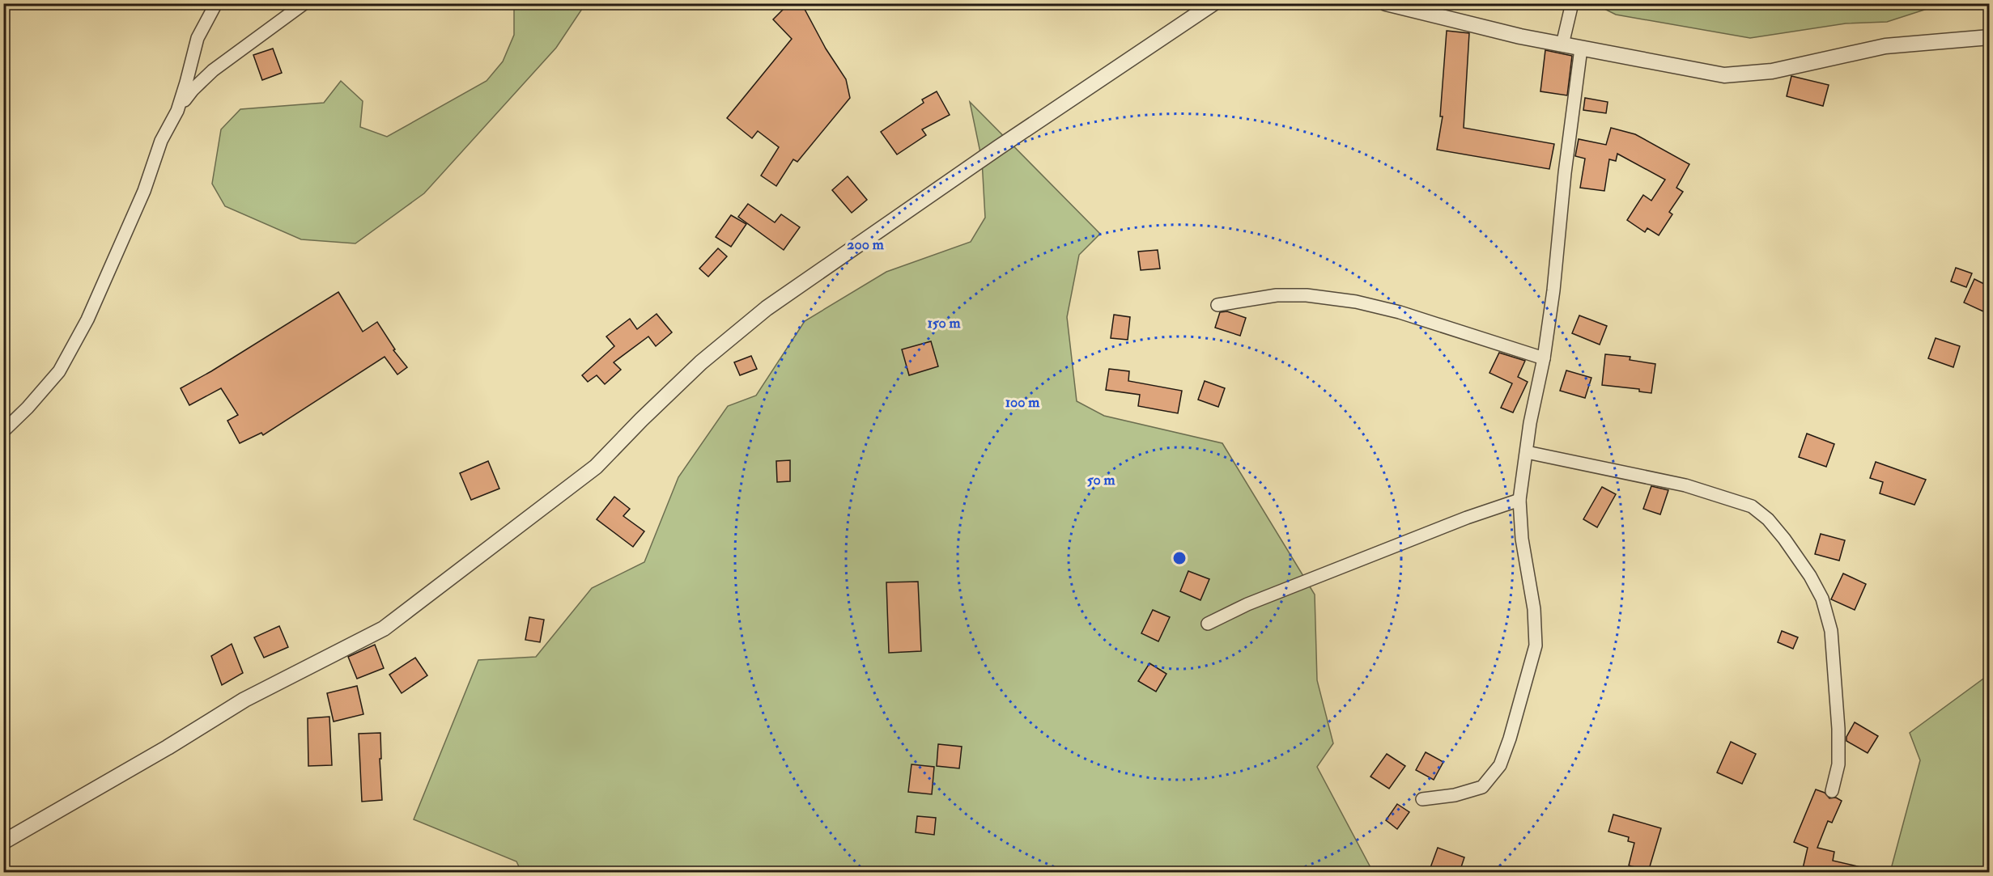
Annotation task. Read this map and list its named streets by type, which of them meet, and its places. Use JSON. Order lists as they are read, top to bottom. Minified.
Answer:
{"rings":["200 m","150 m","100 m","50 m"]}
